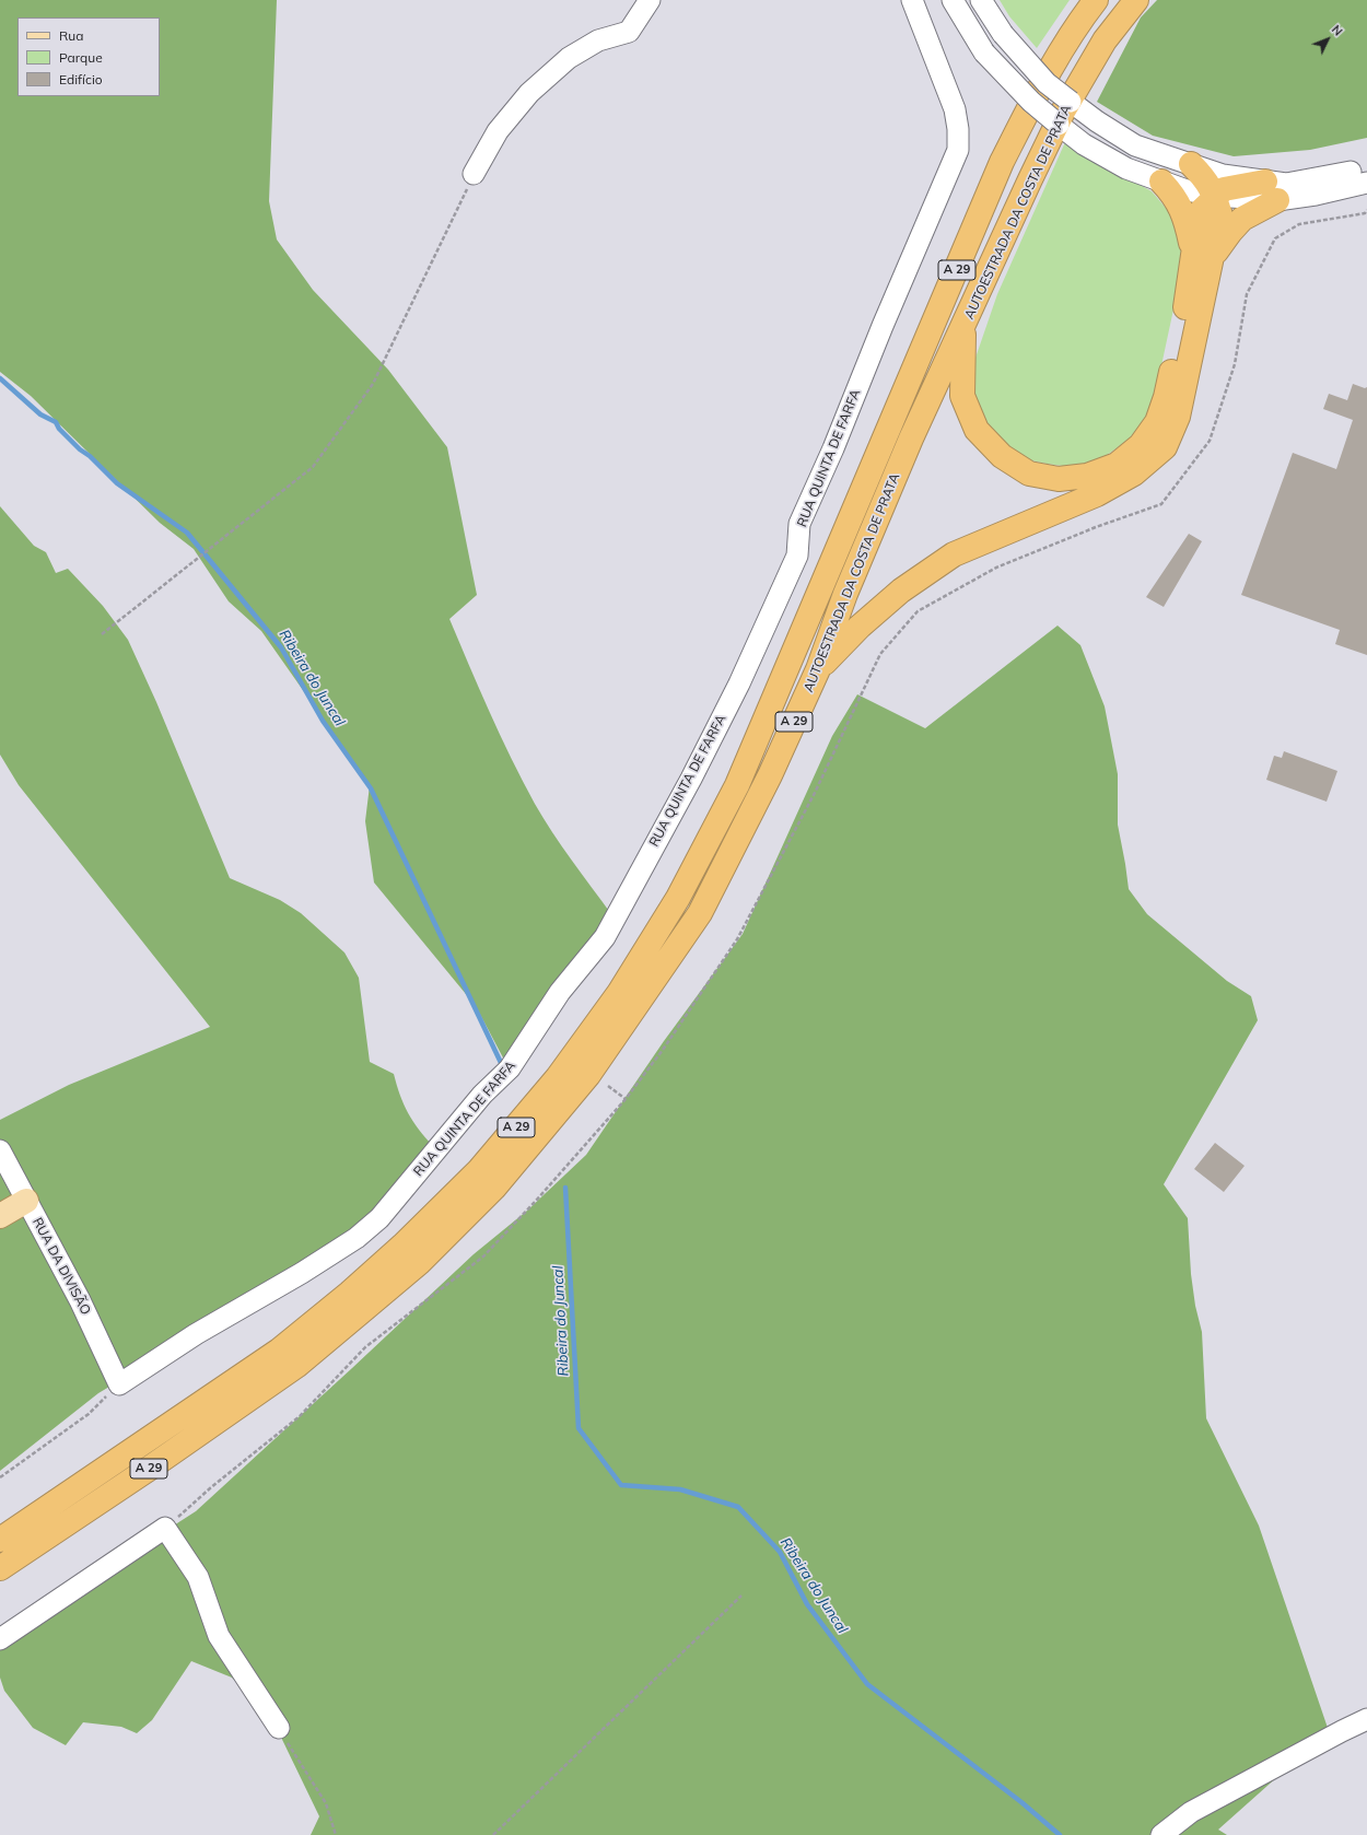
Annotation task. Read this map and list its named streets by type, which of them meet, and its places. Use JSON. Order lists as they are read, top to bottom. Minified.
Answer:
{"streets":{"highway":["AUTOESTRADA DA COSTA DE PRATA","A 29"],"street":["RUA QUINTA DE FARFA","RUA DA DIVISÃO"]},"crossings":[["RUA QUINTA DE FARFA","RUA DA DIVISÃO"]],"water":["Ribeira do Juncal"],"legend":["Rua","Parque","Edifício"],"north":"top right"}
